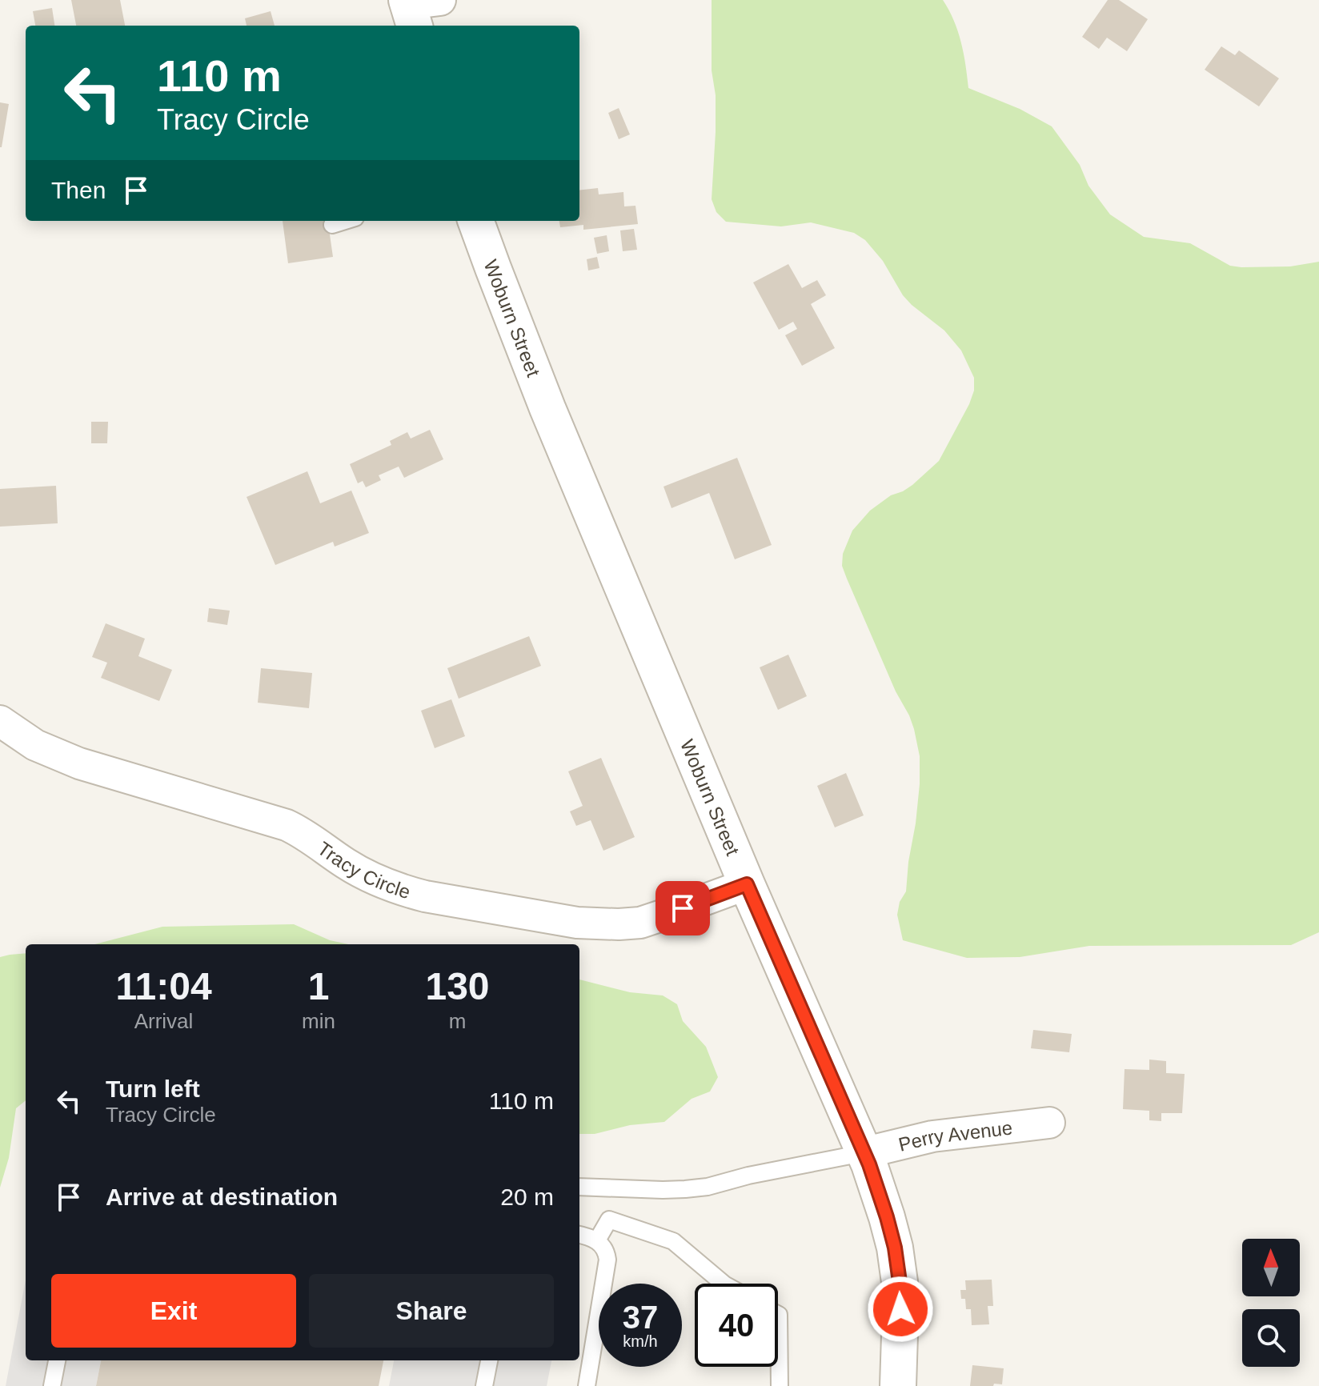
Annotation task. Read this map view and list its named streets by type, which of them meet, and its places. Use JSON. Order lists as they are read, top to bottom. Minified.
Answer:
{"streets":{"street":["Woburn Street","Tracy Circle","Perry Avenue"]},"crossings":[["Woburn Street","Tracy Circle"],["Woburn Street","Perry Avenue"]],"north":"top","page":{"turn":["110 m","Tracy Circle"],"then":"Then","eta":["11:04","Arrival","1","min","130","m"],"list":[{"name":"Turn left","note":"Tracy Circle","value":"110 m"},{"name":"Arrive at destination","value":"20 m"}],"buttons":["Exit","Share"],"speed":"37 km/h","limit":"40"}}
